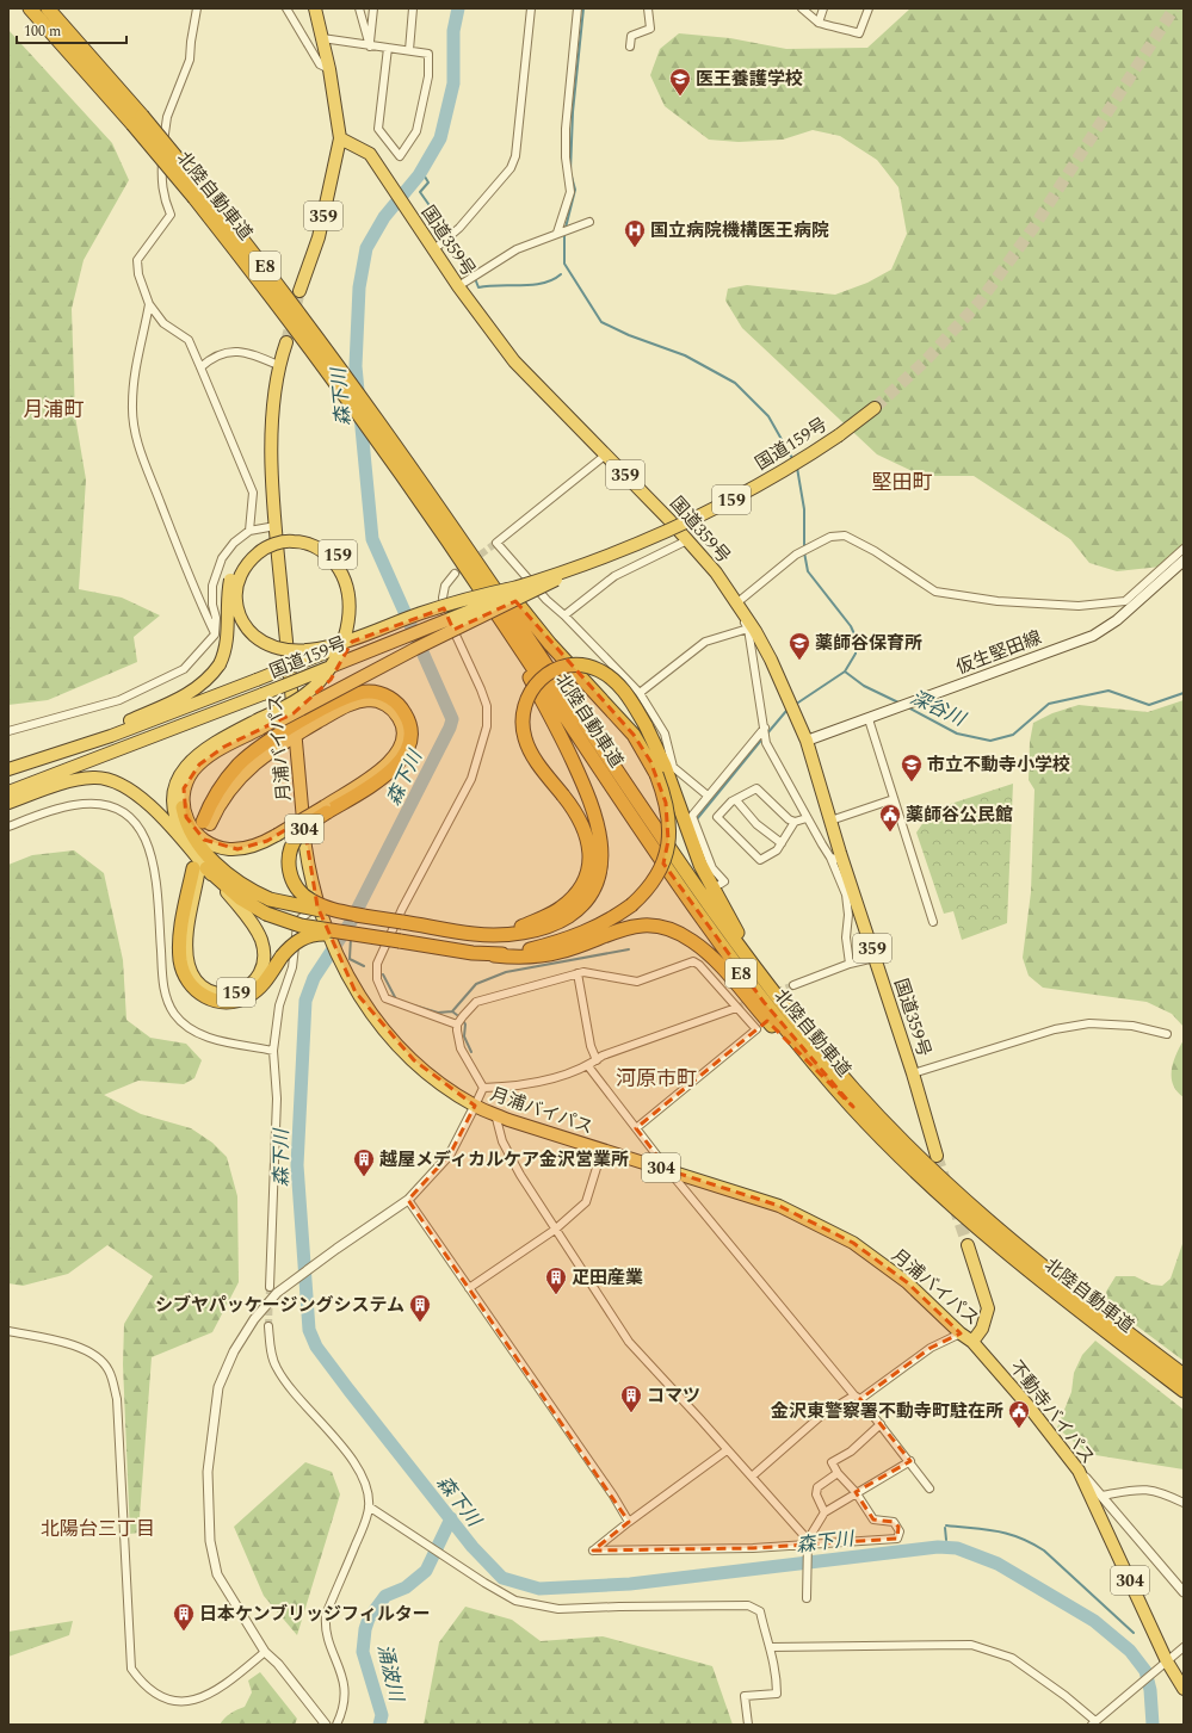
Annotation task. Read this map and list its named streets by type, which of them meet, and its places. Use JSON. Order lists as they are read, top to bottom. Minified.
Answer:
{"streets":{"highway":["北陸自動車道","359","国道359号","E8","国道159号","159","月浦バイパス","304","不動寺バイパス"],"main road":["仮生堅田線"]},"crossings":[["359","国道359号"],["国道359号","仮生堅田線"],["国道159号","159"],["月浦バイパス","不動寺バイパス"]],"districts":["月浦町","堅田町","河原市町","北陽台三丁目"],"water":["森下川","深谷川","涌波川"],"places":{"school or university":["医王養護学校","薬師谷保育所","市立不動寺小学校"],"hospital":["国立病院機構医王病院"],"public building":["薬師谷公民館","金沢東警察署不動寺町駐在所"],"building":["越屋メディカルケア金沢営業所","疋田産業","シブヤパッケージングシステム","コマツ","日本ケンブリッジフィルター"]},"scale_bar":"100 m"}
